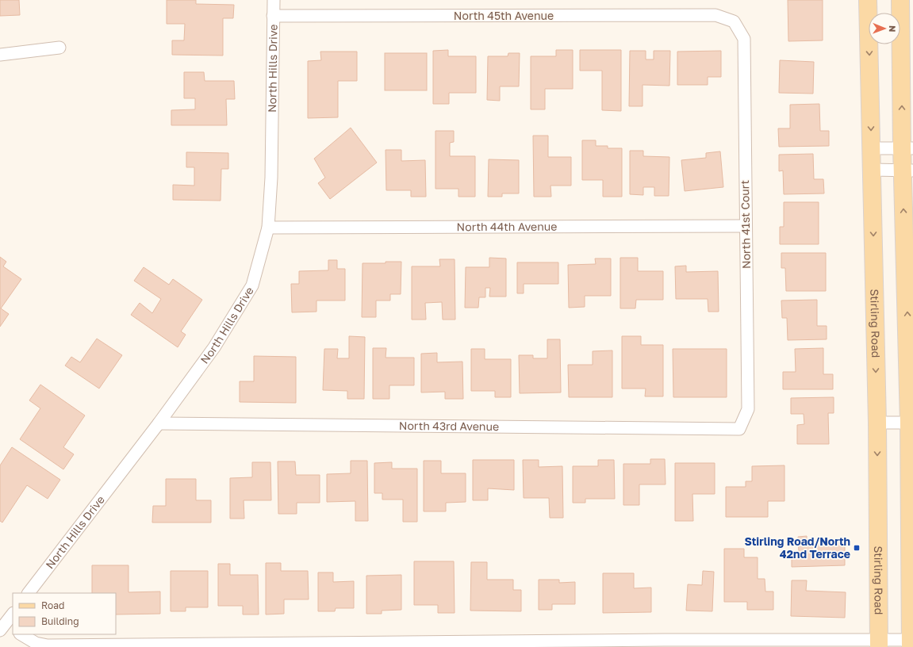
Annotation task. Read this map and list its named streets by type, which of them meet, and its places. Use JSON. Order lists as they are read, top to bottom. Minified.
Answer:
{"streets":{"main road":["Stirling Road"],"street":["North 45th Avenue","North Hills Drive","North 41st Court","North 44th Avenue","North 43rd Avenue"]},"crossings":[["North 45th Avenue","North Hills Drive"],["North 45th Avenue","North 41st Court"],["North Hills Drive","North 44th Avenue"],["North Hills Drive","North 43rd Avenue"],["North 41st Court","North 44th Avenue"],["North 41st Court","North 43rd Avenue"]],"places":{"transit":["Stirling Road/North 42nd Terrace"]},"legend":["Road","Building"],"north":"right"}
